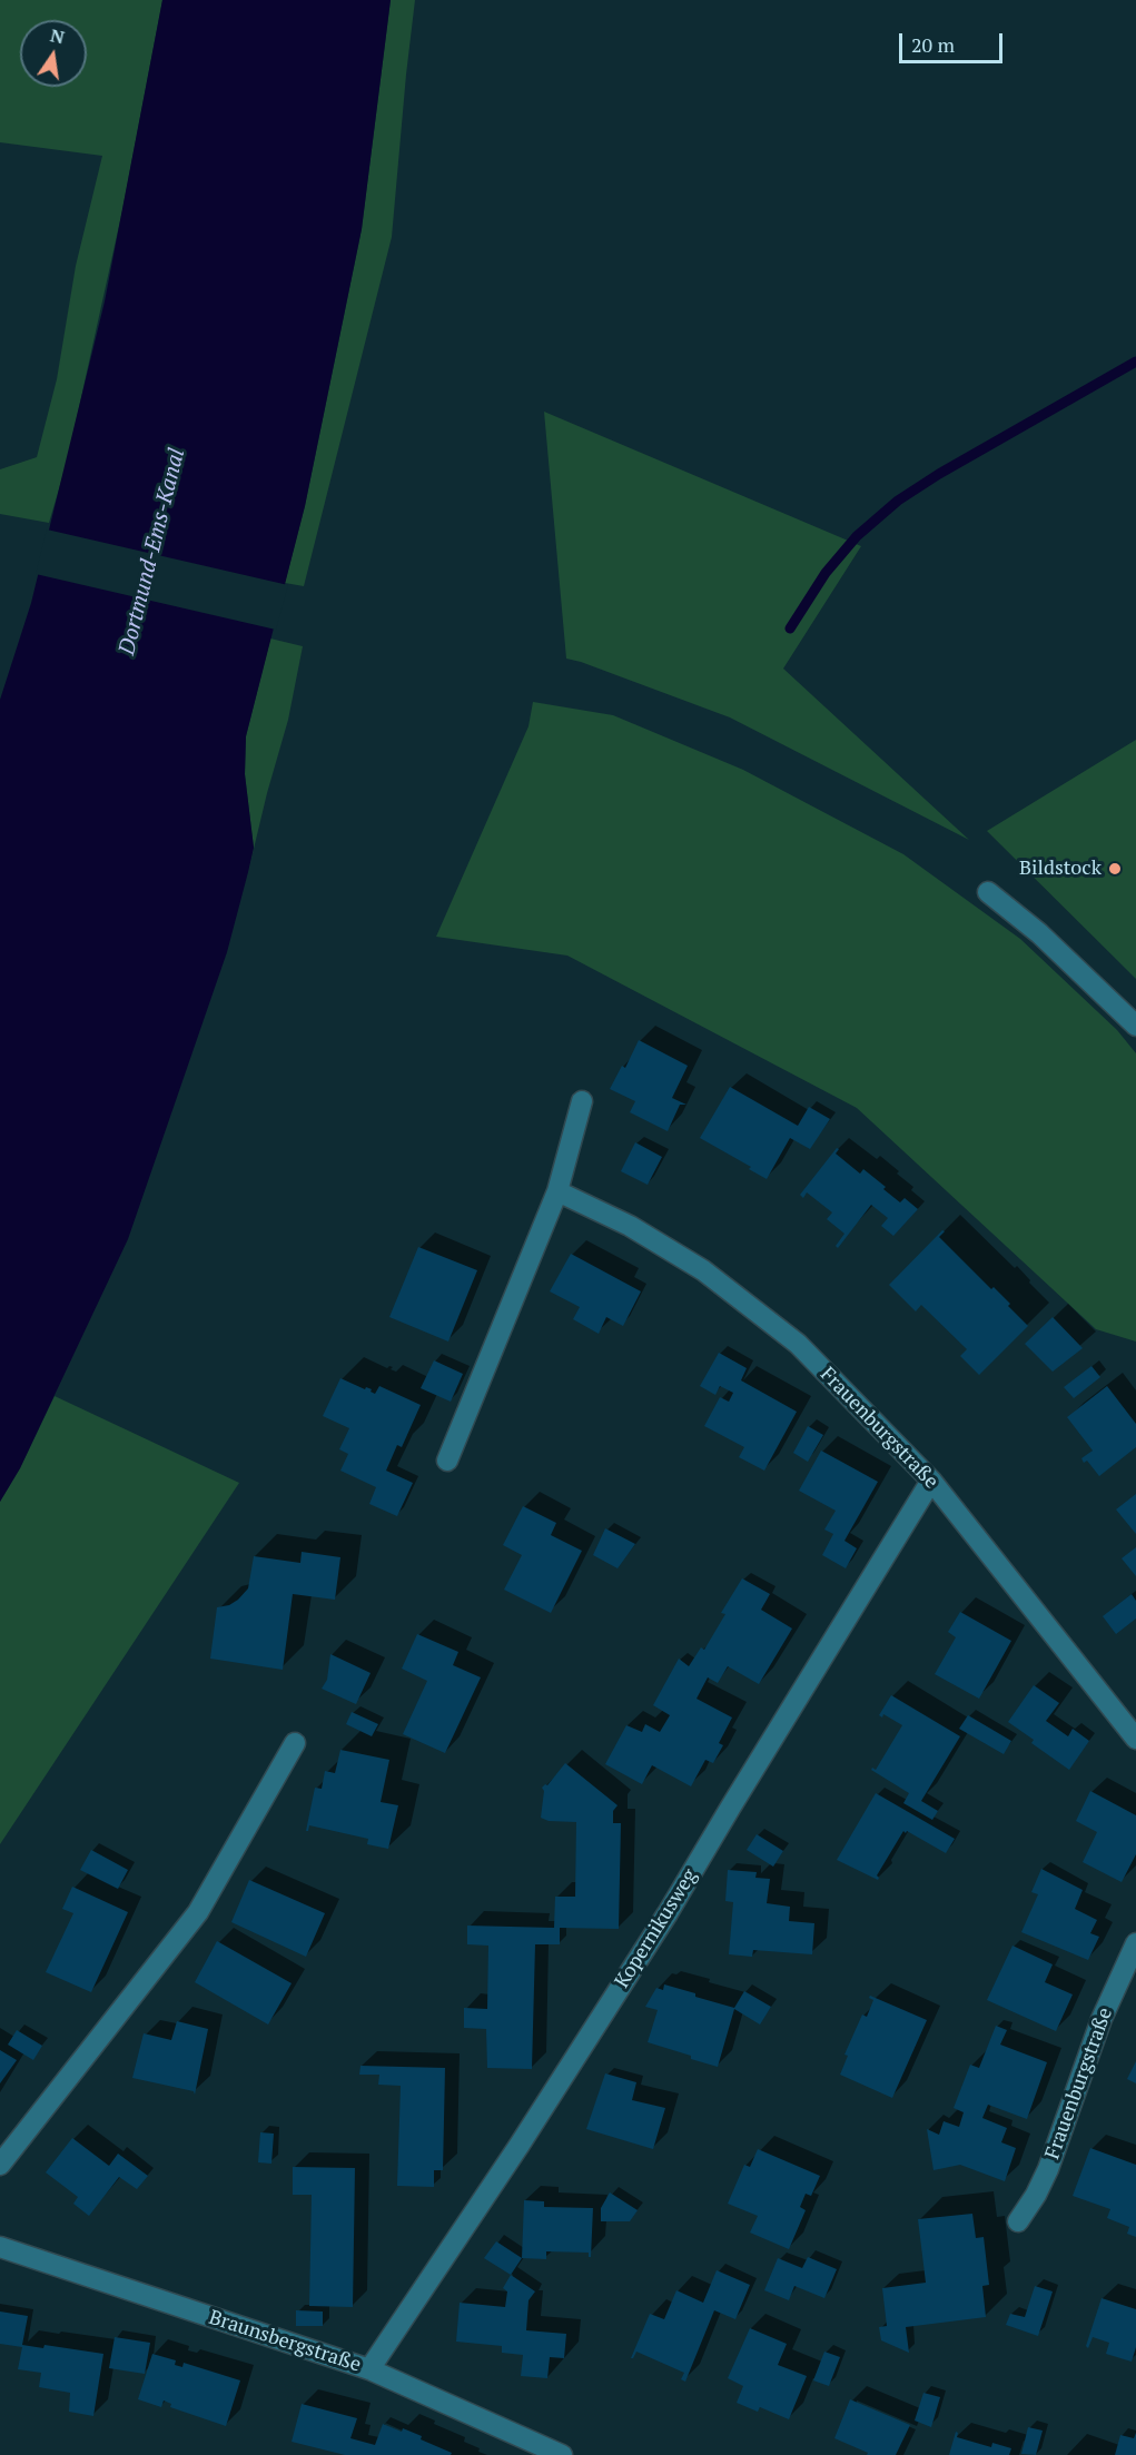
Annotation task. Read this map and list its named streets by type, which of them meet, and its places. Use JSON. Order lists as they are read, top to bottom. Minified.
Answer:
{"streets":{"street":["Frauenburgstraße","Kopernikusweg","Braunsbergstraße"]},"crossings":[["Frauenburgstraße","Kopernikusweg"],["Kopernikusweg","Braunsbergstraße"]],"water":["Dortmund-Ems-Kanal"],"places":["Bildstock"],"scale_bar":"20 m","north":"top"}
